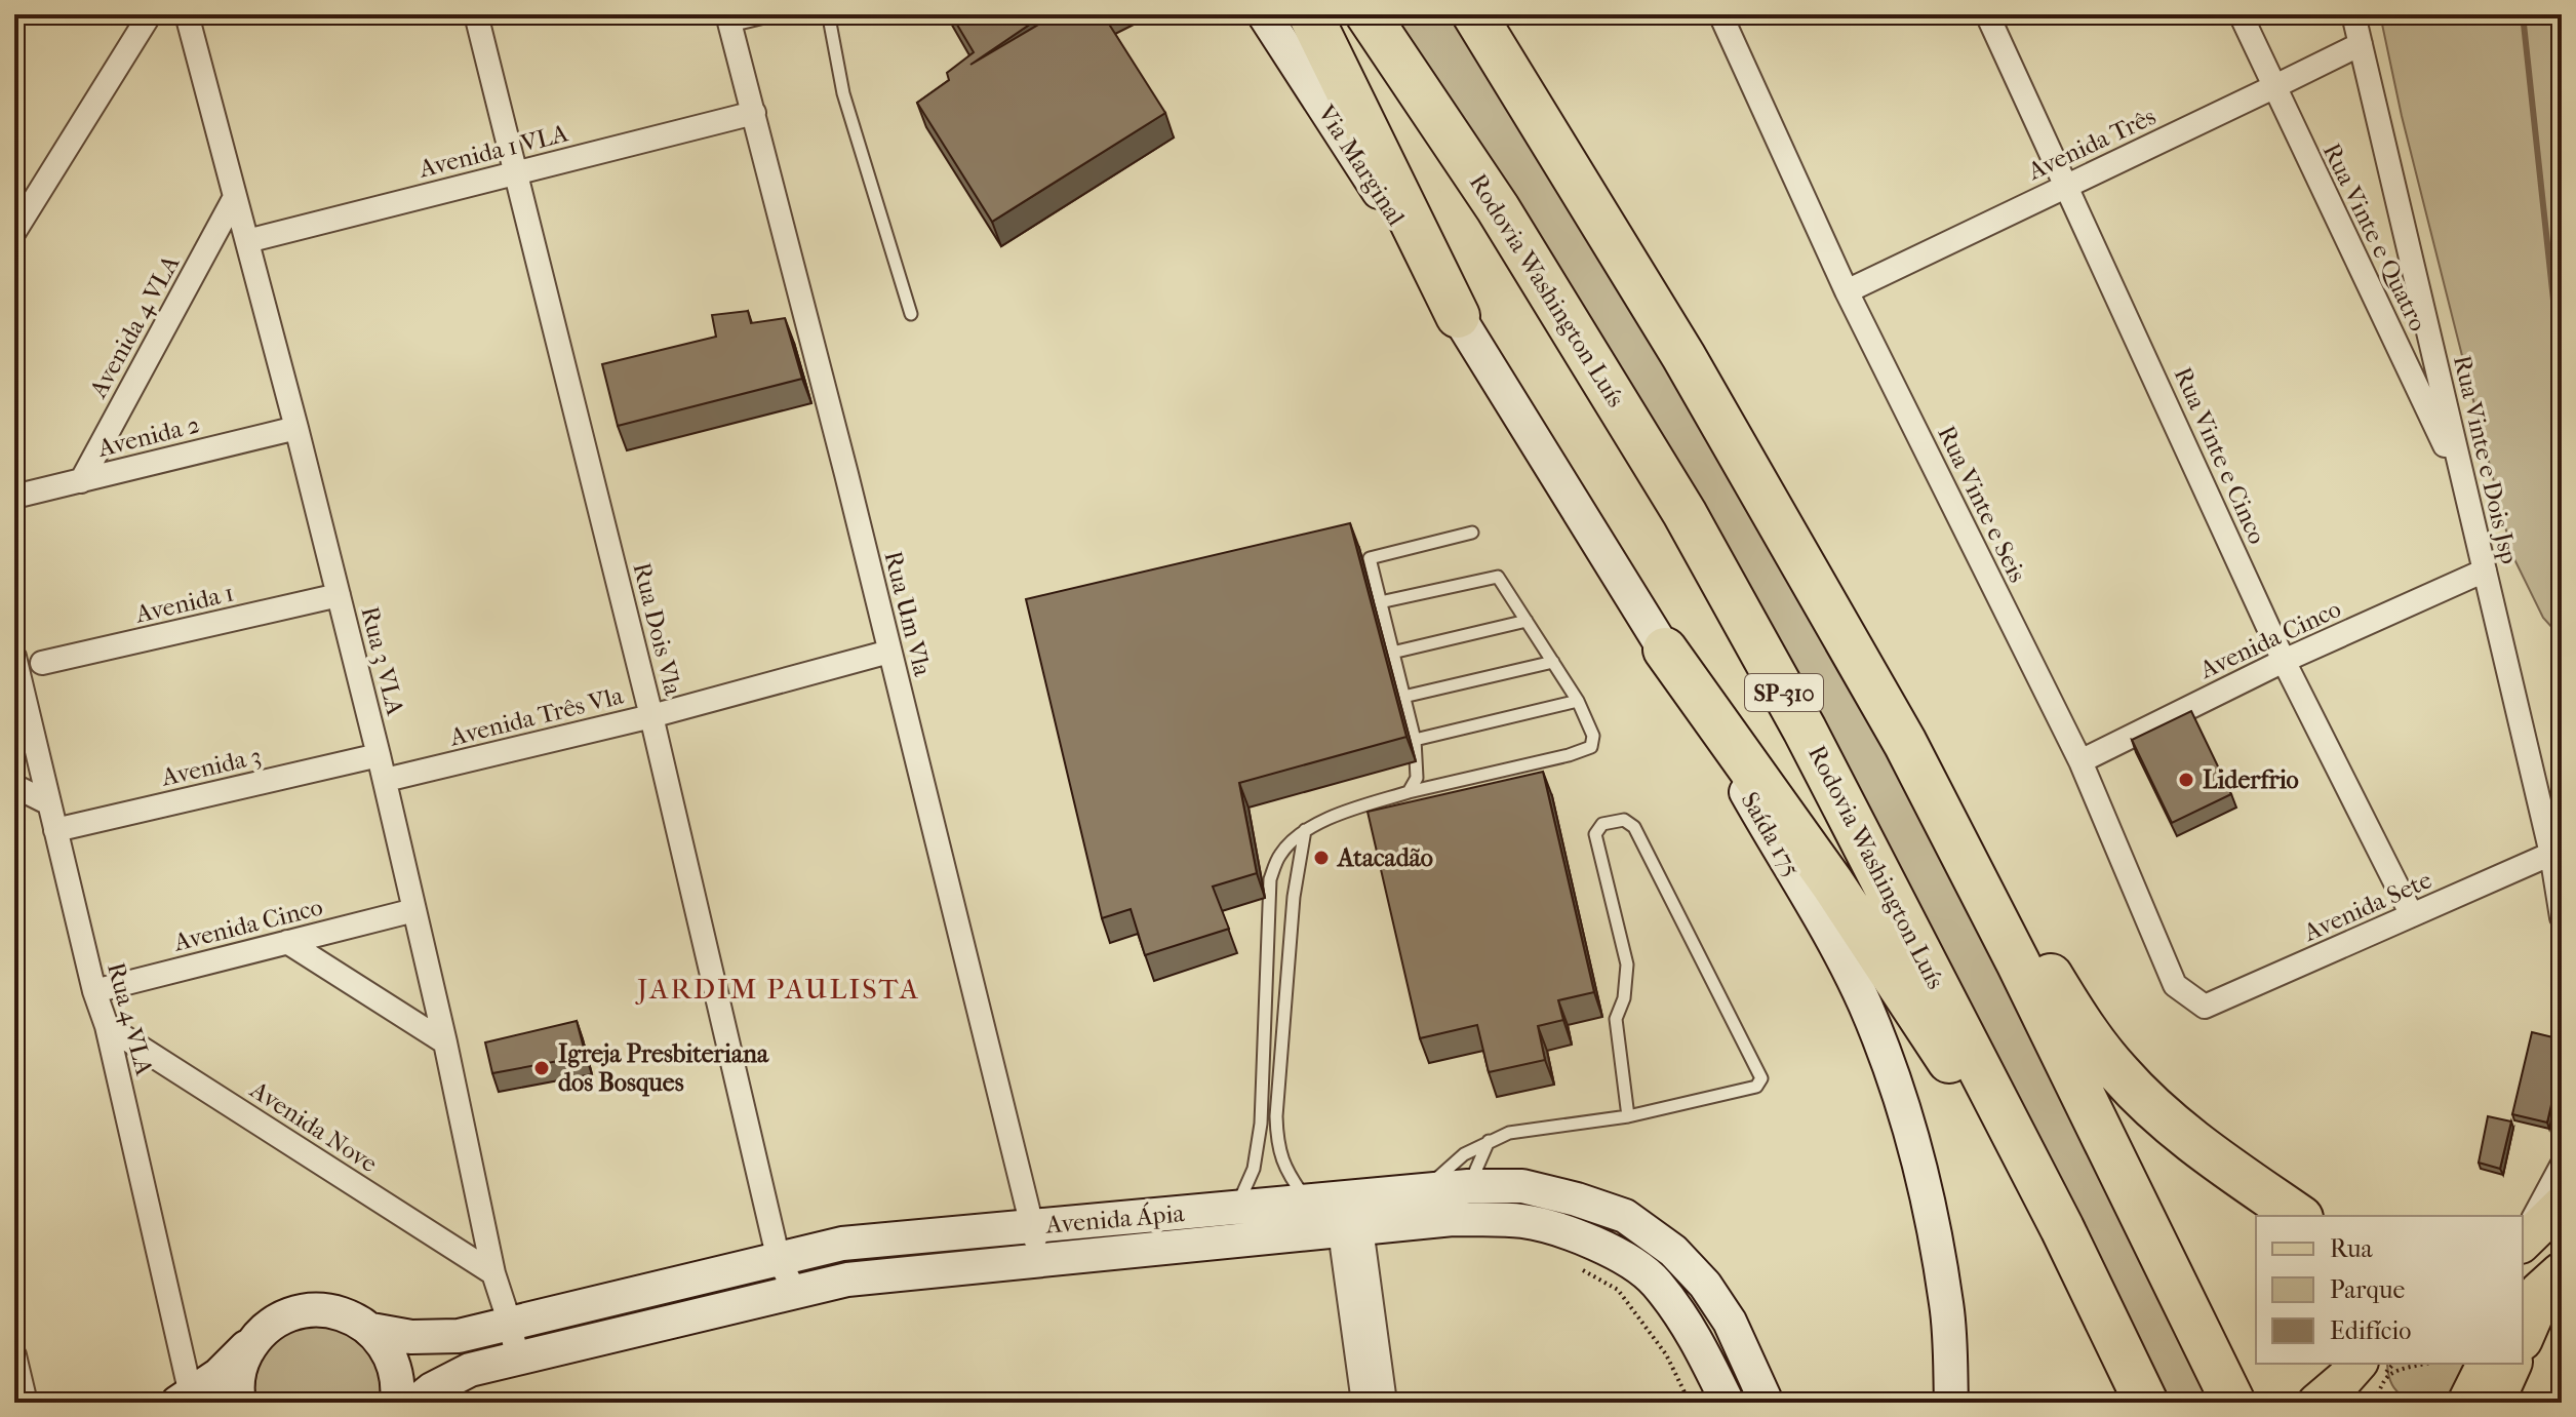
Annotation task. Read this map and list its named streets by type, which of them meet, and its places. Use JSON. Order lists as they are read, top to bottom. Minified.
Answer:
{"streets":{"highway":["Rodovia Washington Luís","SP-310"],"street":["Avenida Três","Avenida 1 VLA","Via Marginal","Rua Vinte e Quatro","Avenida 4 VLA","Avenida 2","Rua Vinte e Cinco","Rua Vinte e Dois Jsp","Rua Vinte e Seis","Avenida 1","Rua Um Vla","Rua Dois Vla","Avenida Cinco","Rua 3 VLA","Avenida Três Vla","Avenida 3","Saída 175","Avenida Sete","Rua 4 VLA","Avenida Nove","Avenida Ápia"]},"crossings":[["Avenida Três","Rua Vinte e Quatro"],["Avenida Três","Rua Vinte e Cinco"],["Avenida Três","Rua Vinte e Dois Jsp"],["Avenida Três","Rua Vinte e Seis"],["Avenida 1 VLA","Rua Um Vla"],["Avenida 1 VLA","Rua Dois Vla"],["Avenida 1 VLA","Rua 3 VLA"],["Via Marginal","Saída 175"],["Rua Vinte e Quatro","Rua Vinte e Dois Jsp"],["Avenida 4 VLA","Avenida 2"],["Avenida 4 VLA","Rua 3 VLA"],["Avenida 2","Rua 3 VLA"],["Rua Vinte e Cinco","Avenida Cinco"],["Rua Vinte e Cinco","Avenida Sete"],["Rua Vinte e Dois Jsp","Avenida Cinco"],["Rua Vinte e Dois Jsp","Avenida Sete"],["Rua Vinte e Seis","Avenida Cinco"],["Rua Vinte e Seis","Avenida Sete"],["Avenida 1","Rua 3 VLA"],["Rua Um Vla","Avenida Três Vla"],["Rua Um Vla","Avenida Ápia"],["Rua Dois Vla","Avenida Três Vla"],["Rua Dois Vla","Avenida Ápia"],["Avenida Cinco","Rua 3 VLA"],["Avenida Cinco","Rua 4 VLA"],["Rua 3 VLA","Avenida Três Vla"],["Rua 3 VLA","Avenida 3"],["Rua 3 VLA","Avenida Nove"],["Rua 3 VLA","Avenida Ápia"],["Avenida 3","Rua 4 VLA"],["Rua 4 VLA","Avenida Nove"]],"districts":["JARDIM PAULISTA"],"places":["Liderfrio","Atacadão","Igreja Presbiteriana dos Bosques"],"legend":["Rua","Parque","Edifício"]}
